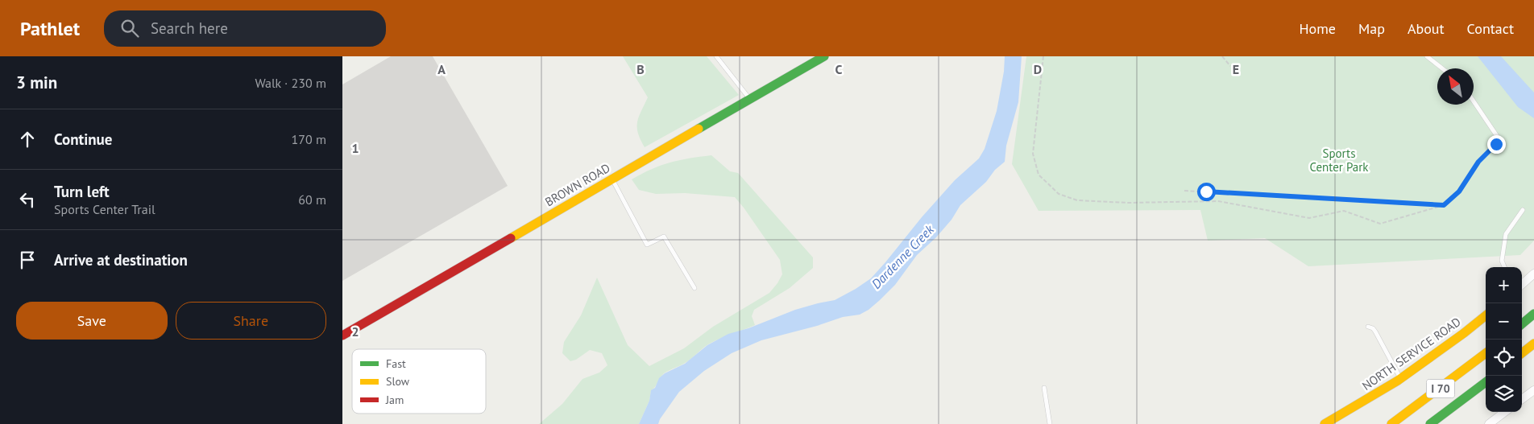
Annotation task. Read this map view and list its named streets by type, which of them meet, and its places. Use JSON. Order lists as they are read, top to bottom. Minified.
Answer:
{"streets":{"main road":["BROWN ROAD","NORTH SERVICE ROAD","I 70"]},"water":["Dardenne Creek"],"parks":["Sports Center Park"],"legend":["Fast","Slow","Jam"],"north":"top left","page":{"header":"Pathlet","search":"Search here","nav":["Home","Map","About","Contact"],"heading":["3 min","Walk · 230 m"],"list":[["Continue","170 m"],["Turn left","Sports Center Trail","60 m"],"Arrive at destination"],"map_buttons":["+","−"],"buttons":["Save","Share"]},"grid":{"columns":["A","B","C","D","E"],"rows":["1","2"]}}
